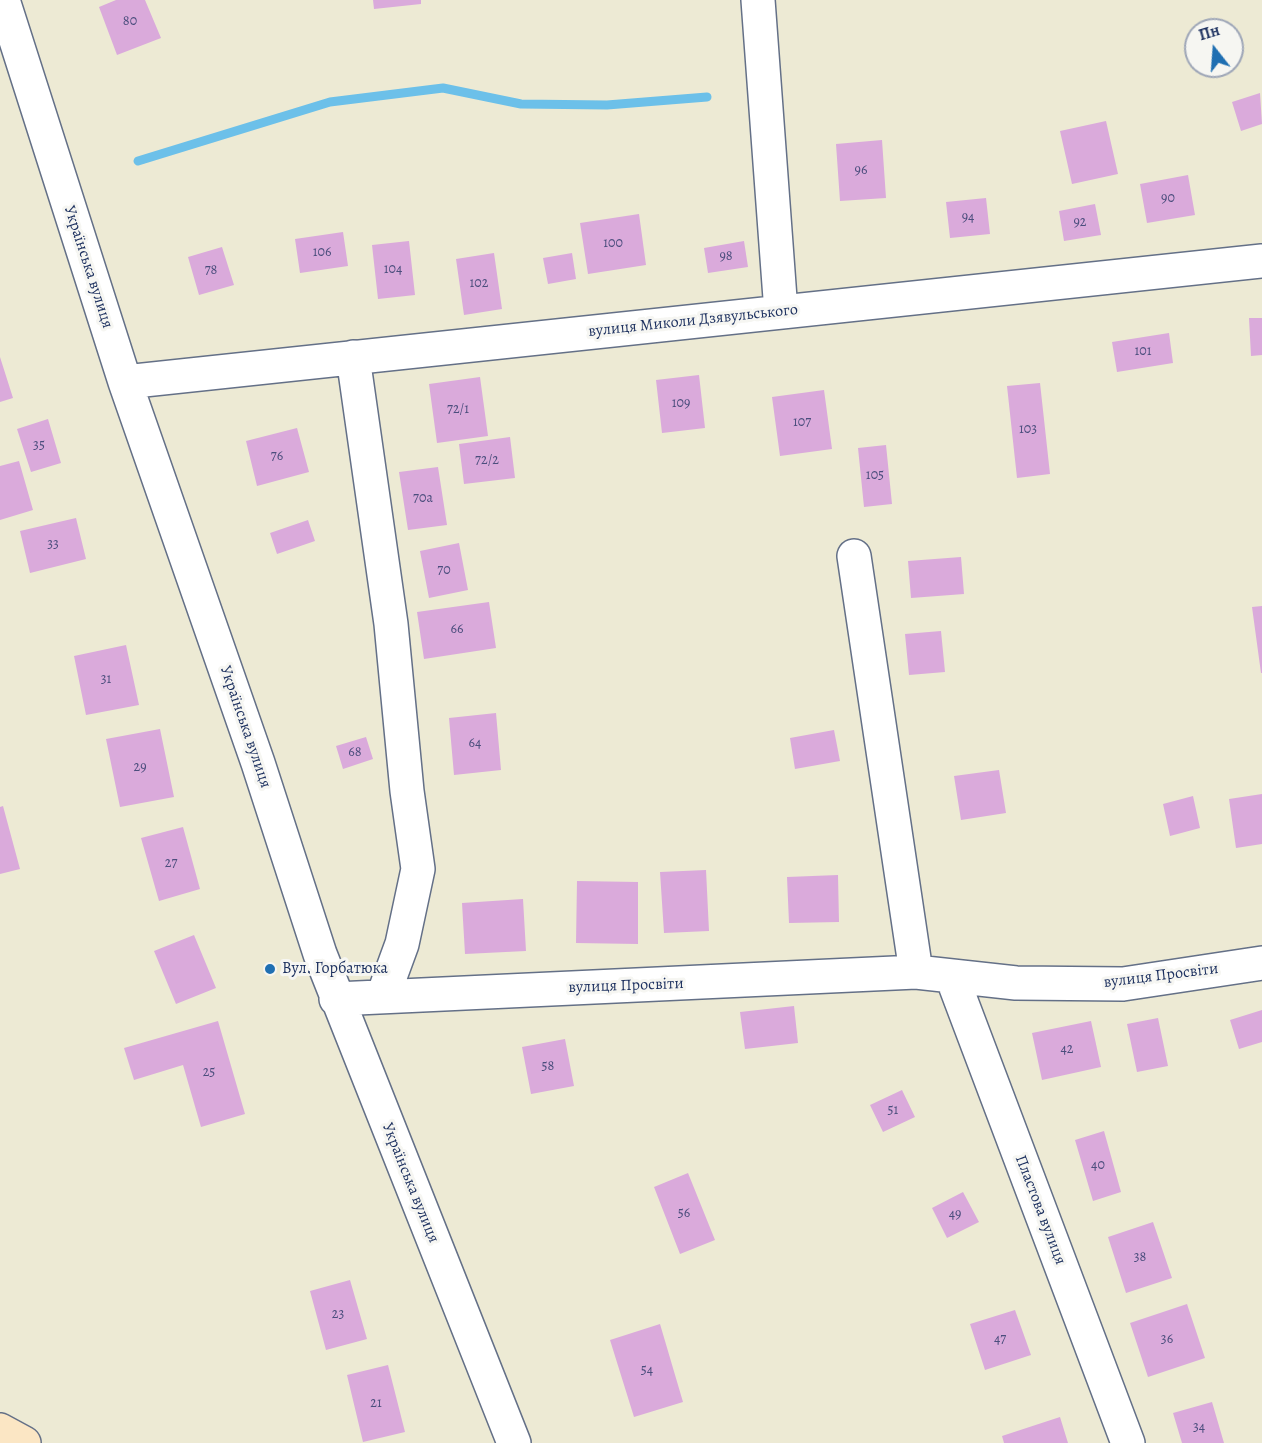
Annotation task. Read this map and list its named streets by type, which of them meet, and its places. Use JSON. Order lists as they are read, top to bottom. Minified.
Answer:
{"streets":{"street":["Українська вулиця","вулиця Миколи Дзявульського","вулиця Просвіти","Пластова вулиця"]},"crossings":[["Українська вулиця","вулиця Миколи Дзявульського"],["Українська вулиця","вулиця Просвіти"],["вулиця Просвіти","Пластова вулиця"]],"places":["Вул. Горбатюка"],"house_numbers":["80","96","90","94","92","100","106","98","104","78","102","101","109","72/1","107","103","35","76","72/2","105","70а","33","70","66","31","64","68","29","27","42","58","25","51","40","56","49","38","23","47","36","54","21","34"],"north":"top"}
